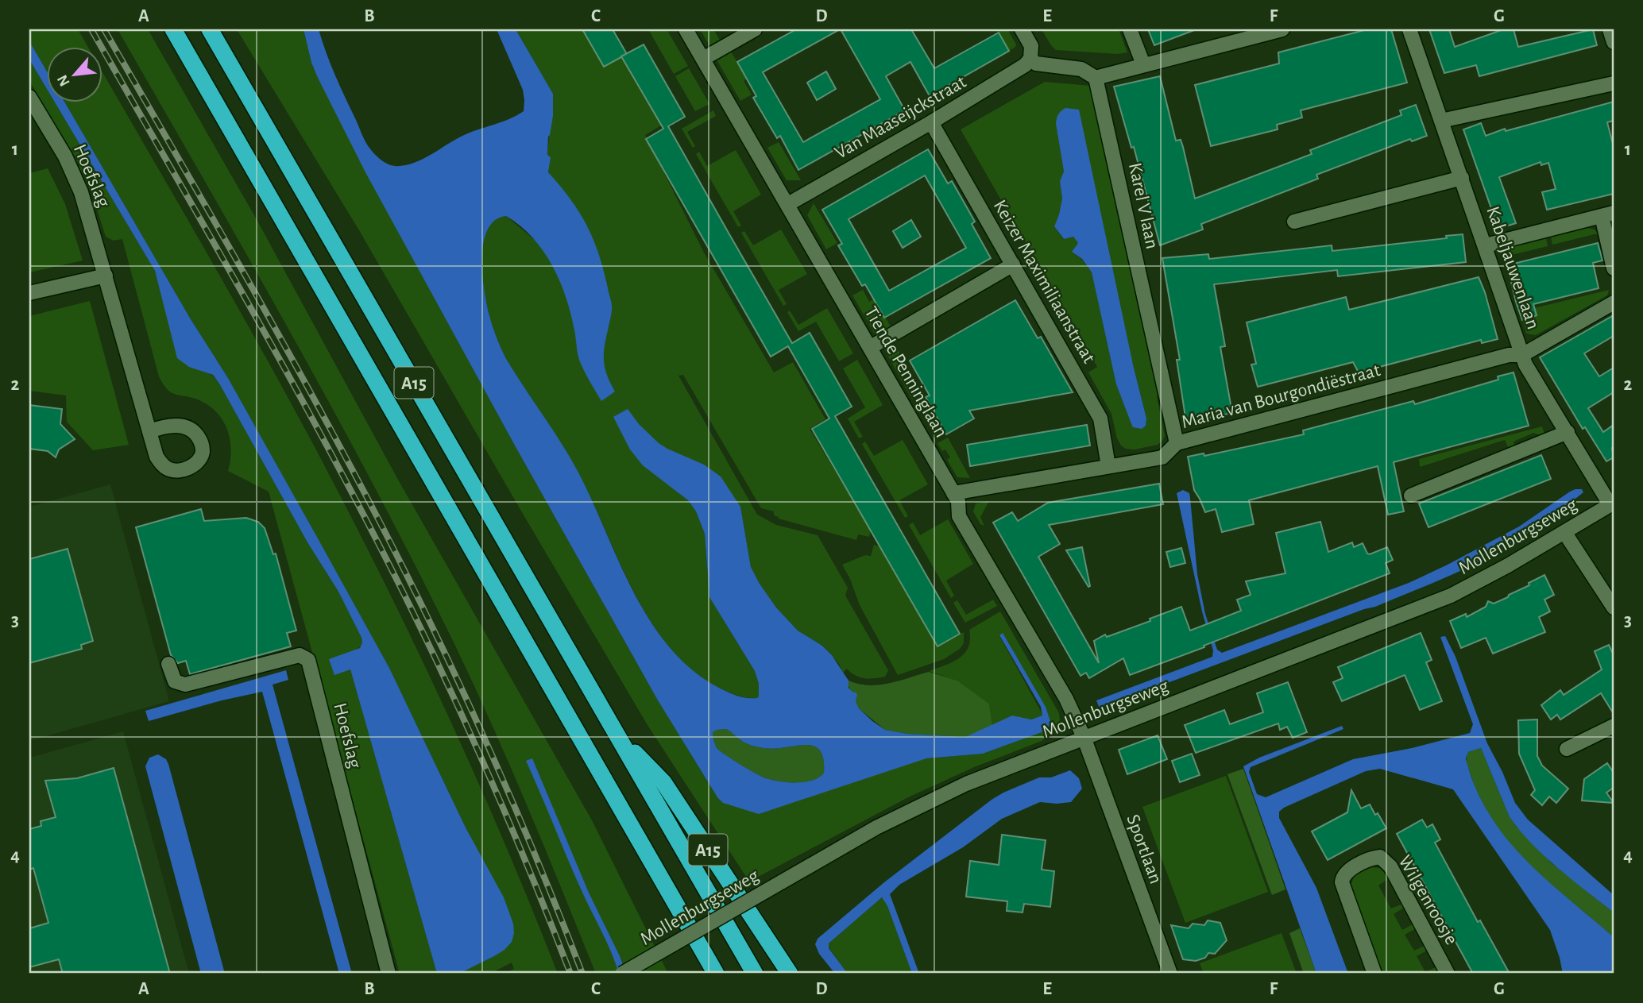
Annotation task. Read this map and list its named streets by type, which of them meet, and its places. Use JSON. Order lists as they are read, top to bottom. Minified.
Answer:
{"streets":{"highway":["A15"],"street":["Van Maaseijckstraat","Hoefslag","Karel V laan","Kabeljauwenlaan","Keizer Maximiliaanstraat","Tiende Penninglaan","Maria van Bourgondiëstraat","Mollenburgseweg","Sportlaan","Wilgenroosje"]},"crossings":[["Van Maaseijckstraat","Keizer Maximiliaanstraat"],["Van Maaseijckstraat","Tiende Penninglaan"],["Karel V laan","Maria van Bourgondiëstraat"],["Kabeljauwenlaan","Maria van Bourgondiëstraat"],["Kabeljauwenlaan","Mollenburgseweg"],["Keizer Maximiliaanstraat","Maria van Bourgondiëstraat"],["Tiende Penninglaan","Maria van Bourgondiëstraat"],["Tiende Penninglaan","Mollenburgseweg"],["Tiende Penninglaan","Sportlaan"],["Mollenburgseweg","Sportlaan"]],"north":"bottom left","grid":{"columns":["A","B","C","D","E","F","G"],"rows":["1","2","3","4"]}}
